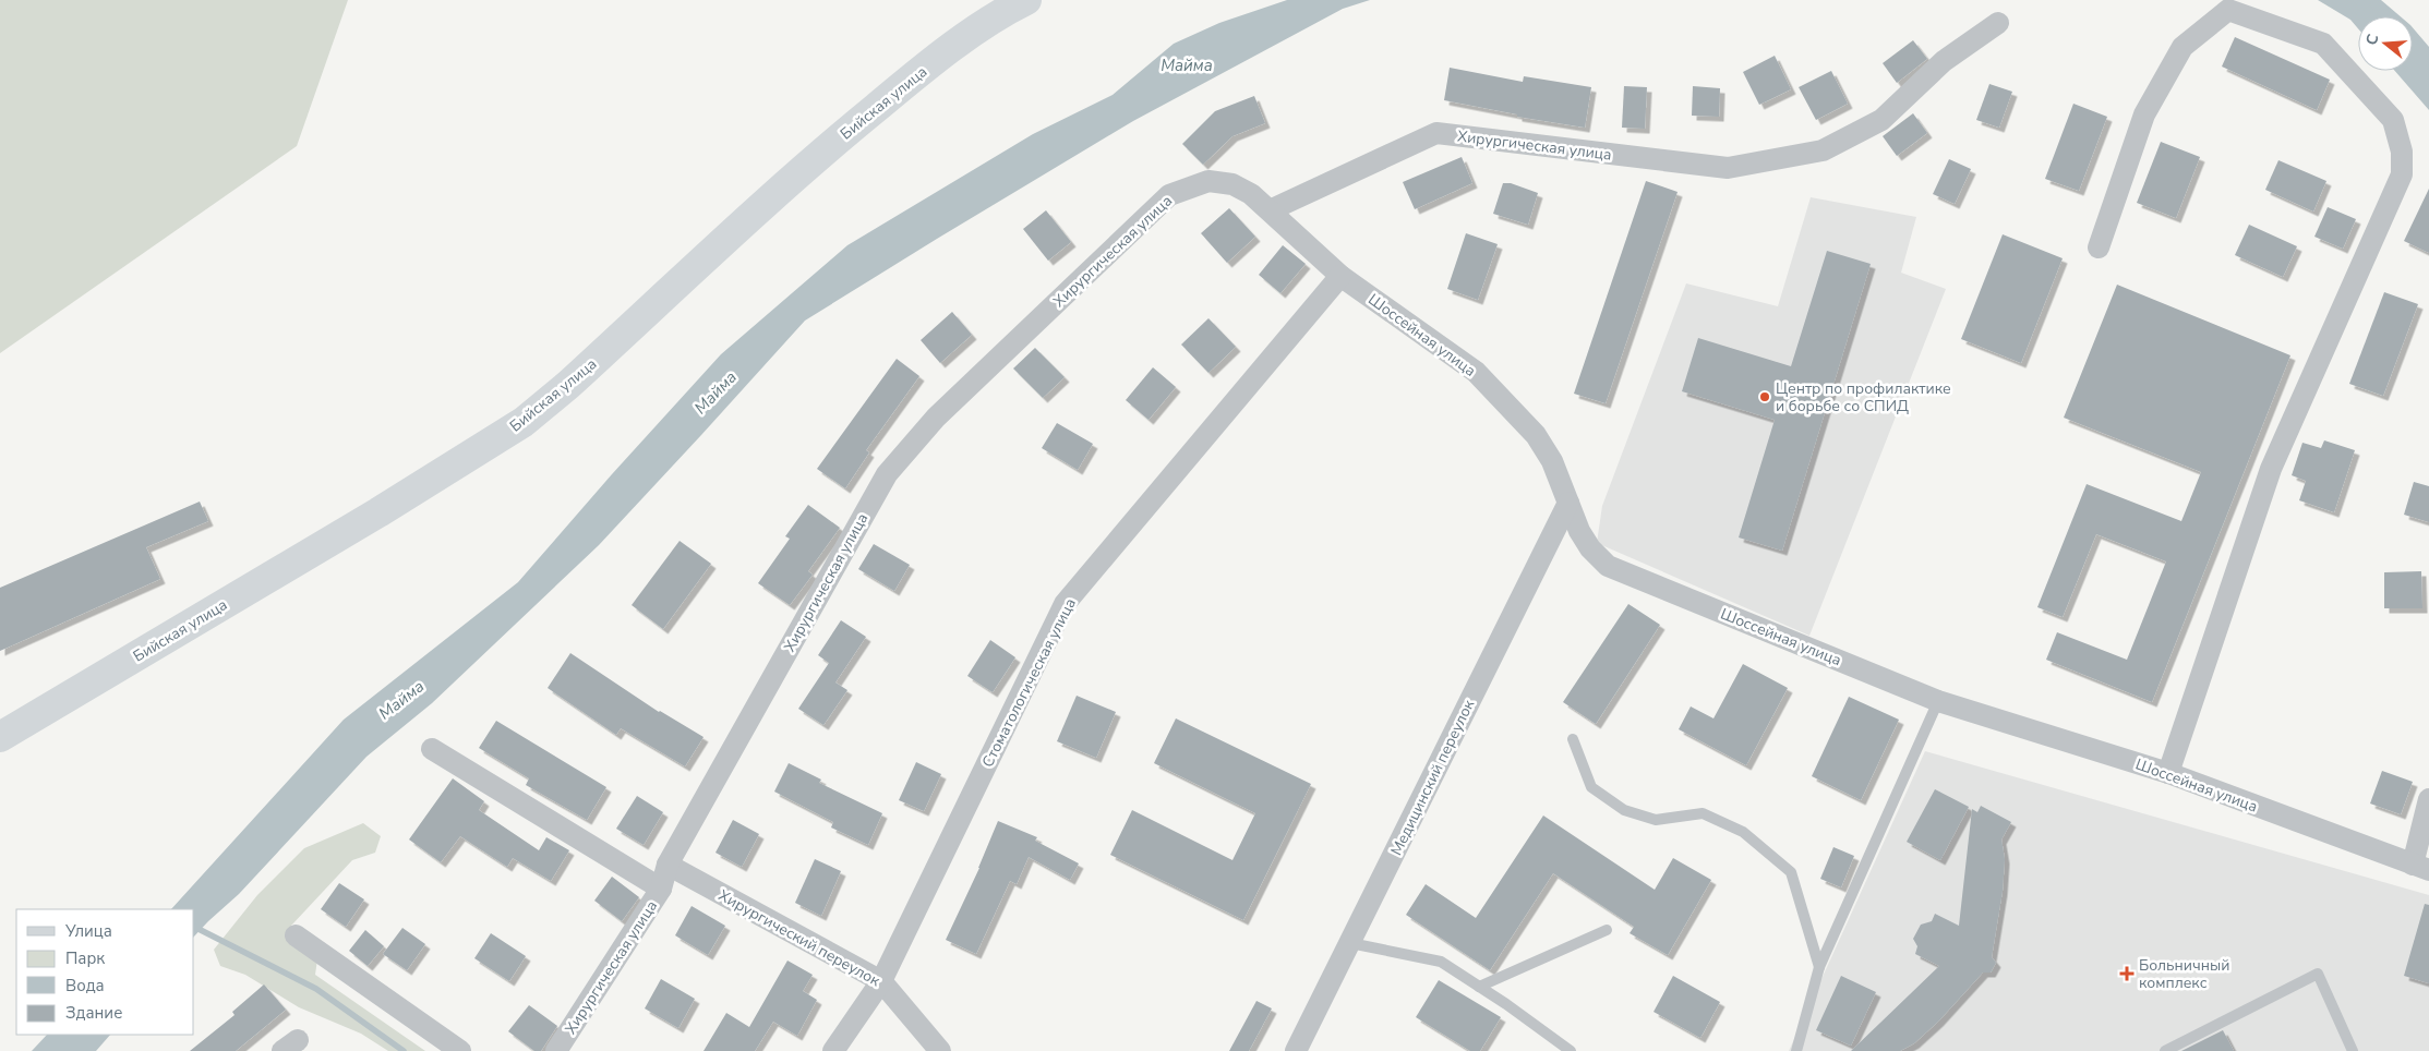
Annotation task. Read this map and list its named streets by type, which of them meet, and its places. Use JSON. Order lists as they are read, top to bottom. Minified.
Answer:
{"streets":{"main road":["Бийская улица"],"street":["Хирургическая улица","Шоссейная улица","Стоматологическая улица","Медицинский переулок","Хирургический переулок"]},"crossings":[["Хирургическая улица","Шоссейная улица"],["Хирургическая улица","Хирургический переулок"],["Шоссейная улица","Стоматологическая улица"],["Шоссейная улица","Медицинский переулок"],["Стоматологическая улица","Хирургический переулок"]],"water":["Майма"],"places":{"other":["Центр по профилактике и борьбе со СПИД"],"health":["Больничный комплекс"]},"legend":["Улица","Парк","Вода","Здание"],"north":"left"}
